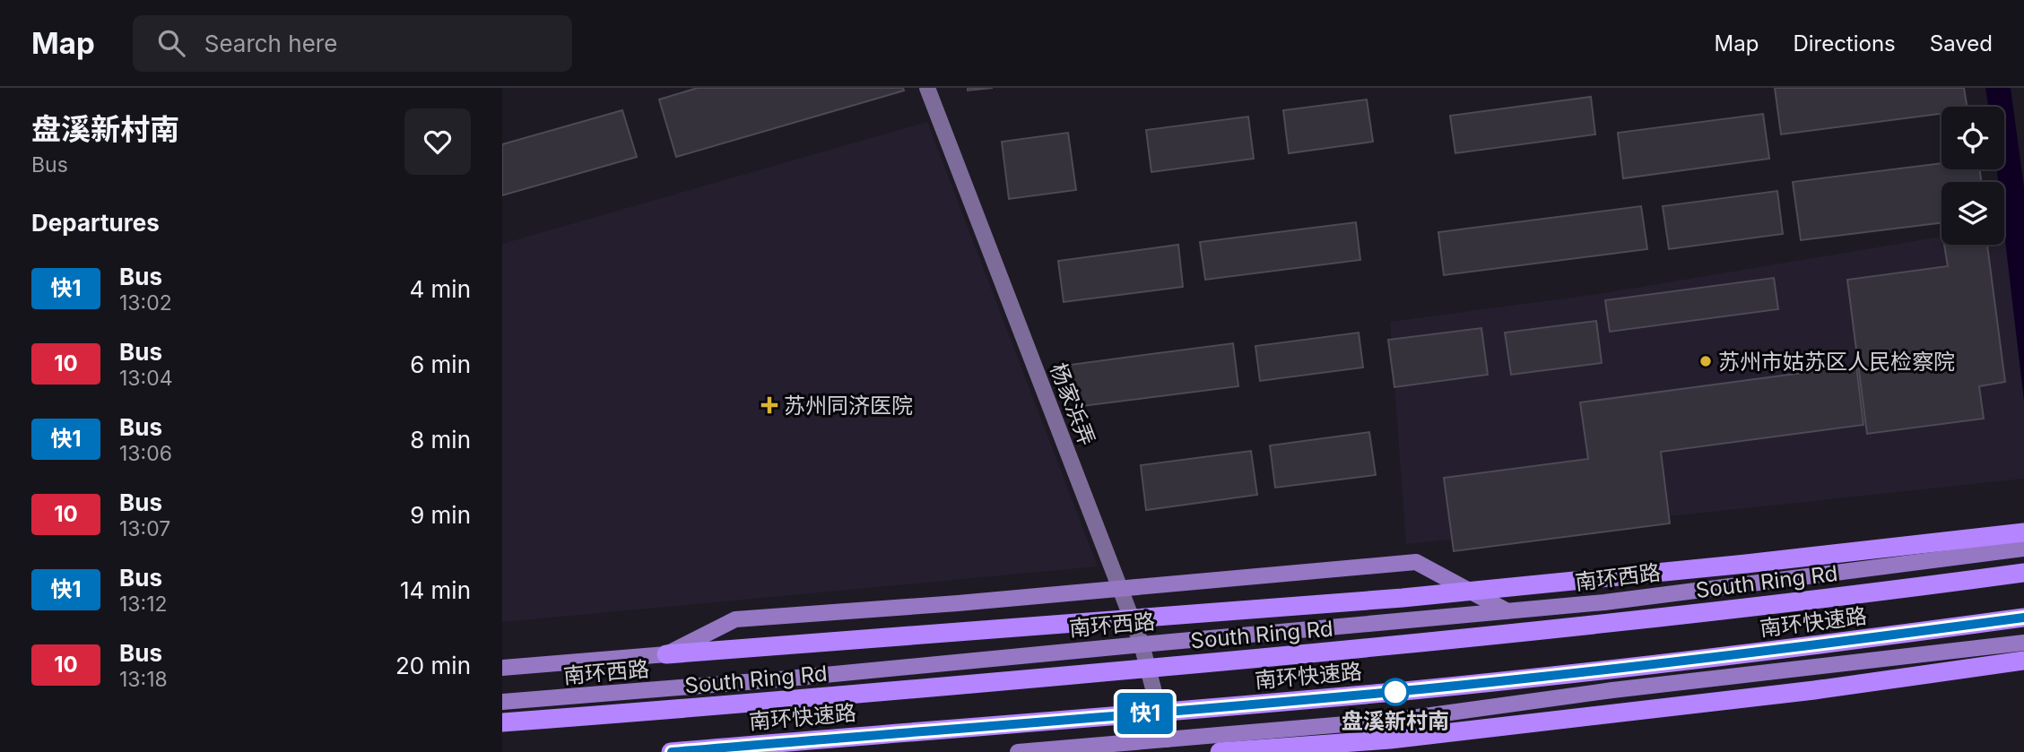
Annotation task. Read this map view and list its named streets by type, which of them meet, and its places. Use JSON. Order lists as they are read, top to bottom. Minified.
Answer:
{"streets":{"highway":["South Ring Rd","南环快速路"],"main road":["南环西路"],"street":["杨家浜弄"]},"crossings":[["杨家浜弄","南环西路"]],"places":{"other":["苏州市姑苏区人民检察院","盘溪新村南"],"health":["苏州同济医院"]},"lines":["bus line 快1"],"page":{"header":"Map","search":"Search here","nav":["Map","Directions","Saved"],"heading":[["盘溪新村南","Bus"],"Departures"],"on_map":"快1","list":[{"mark":"快1","name":"Bus","note":"13:02","value":"4 min"},{"mark":"10","name":"Bus","note":"13:04","value":"6 min"},{"mark":"快1","name":"Bus","note":"13:06","value":"8 min"},{"mark":"10","name":"Bus","note":"13:07","value":"9 min"},{"mark":"快1","name":"Bus","note":"13:12","value":"14 min"},{"mark":"10","name":"Bus","note":"13:18","value":"20 min"}]}}
